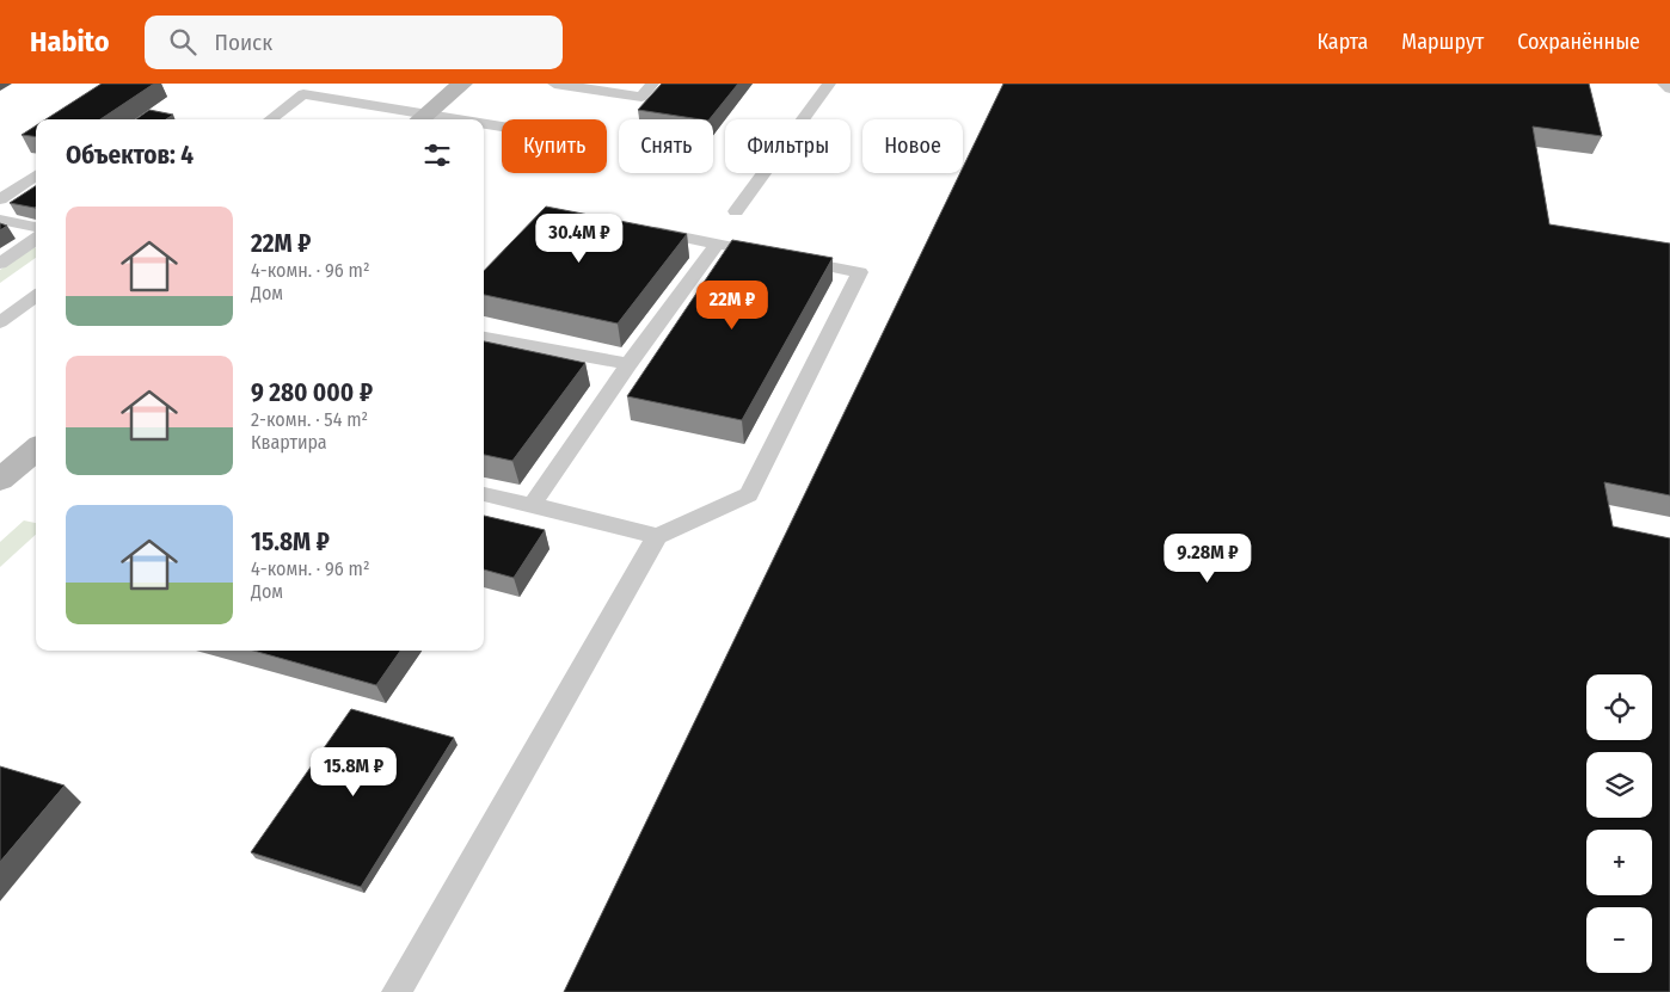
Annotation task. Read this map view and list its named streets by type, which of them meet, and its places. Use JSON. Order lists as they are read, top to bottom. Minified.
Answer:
{"page":{"header":"Habito","search":"Поиск","nav":["Карта","Маршрут","Сохранённые"],"chip":["Купить","Снять","Фильтры","Новое"],"heading":"Объектов: 4","list":[{"name":"22M ₽","note":"4-комн. · 96 m² · Дом"},{"name":"9 280 000 ₽","note":"2-комн. · 54 m² · Квартира"},{"name":"15.8M ₽","note":"4-комн. · 96 m² · Дом"}],"price":["30.4M ₽","22M ₽","9.28M ₽","15.8M ₽"],"map_buttons":["+","−"]}}
